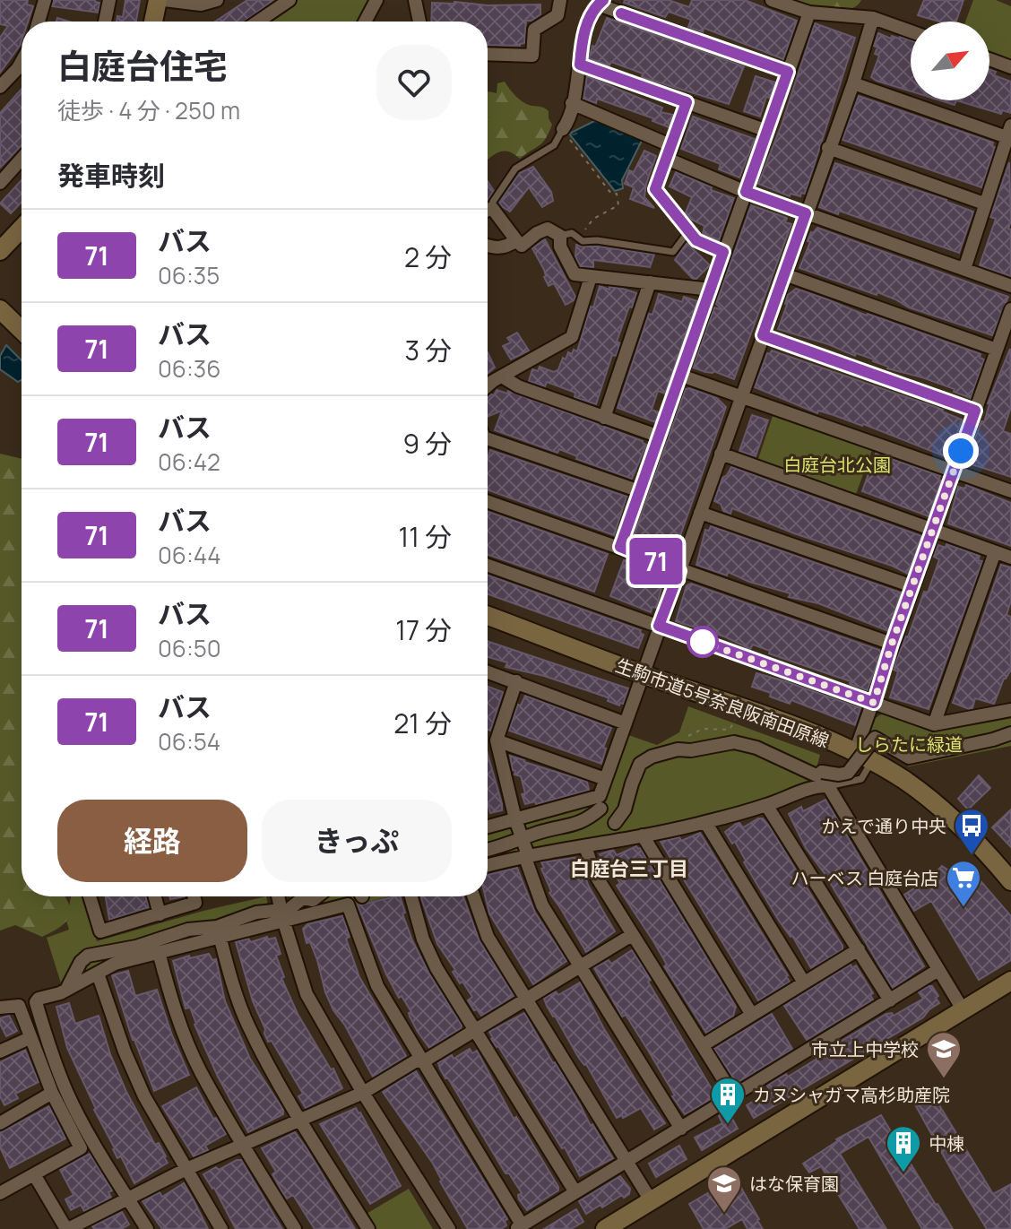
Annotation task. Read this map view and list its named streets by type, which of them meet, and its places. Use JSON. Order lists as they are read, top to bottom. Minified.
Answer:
{"streets":{"street":["生駒市道5号奈良阪南田原線"]},"districts":["白庭台三丁目"],"parks":["白庭台北公園","しらたに緑道"],"places":{"bus stop":["かえで通り中央"],"supermarket":["ハーベス 白庭台店"],"school or university":["市立上中学校","はな保育園"],"building":["カヌシャガマ高杉助産院","中棟"]},"lines":["bus line 71"],"north":"top right","page":{"on_map":"71","heading":[["白庭台住宅","徒歩 · 4 分 · 250 m"],"発車時刻"],"list":[{"mark":"71","name":"バス","note":"06:35","value":"2 分"},{"mark":"71","name":"バス","note":"06:36","value":"3 分"},{"mark":"71","name":"バス","note":"06:42","value":"9 分"},{"mark":"71","name":"バス","note":"06:44","value":"11 分"},{"mark":"71","name":"バス","note":"06:50","value":"17 分"},{"mark":"71","name":"バス","note":"06:54","value":"21 分"}],"buttons":["経路","きっぷ"]}}
